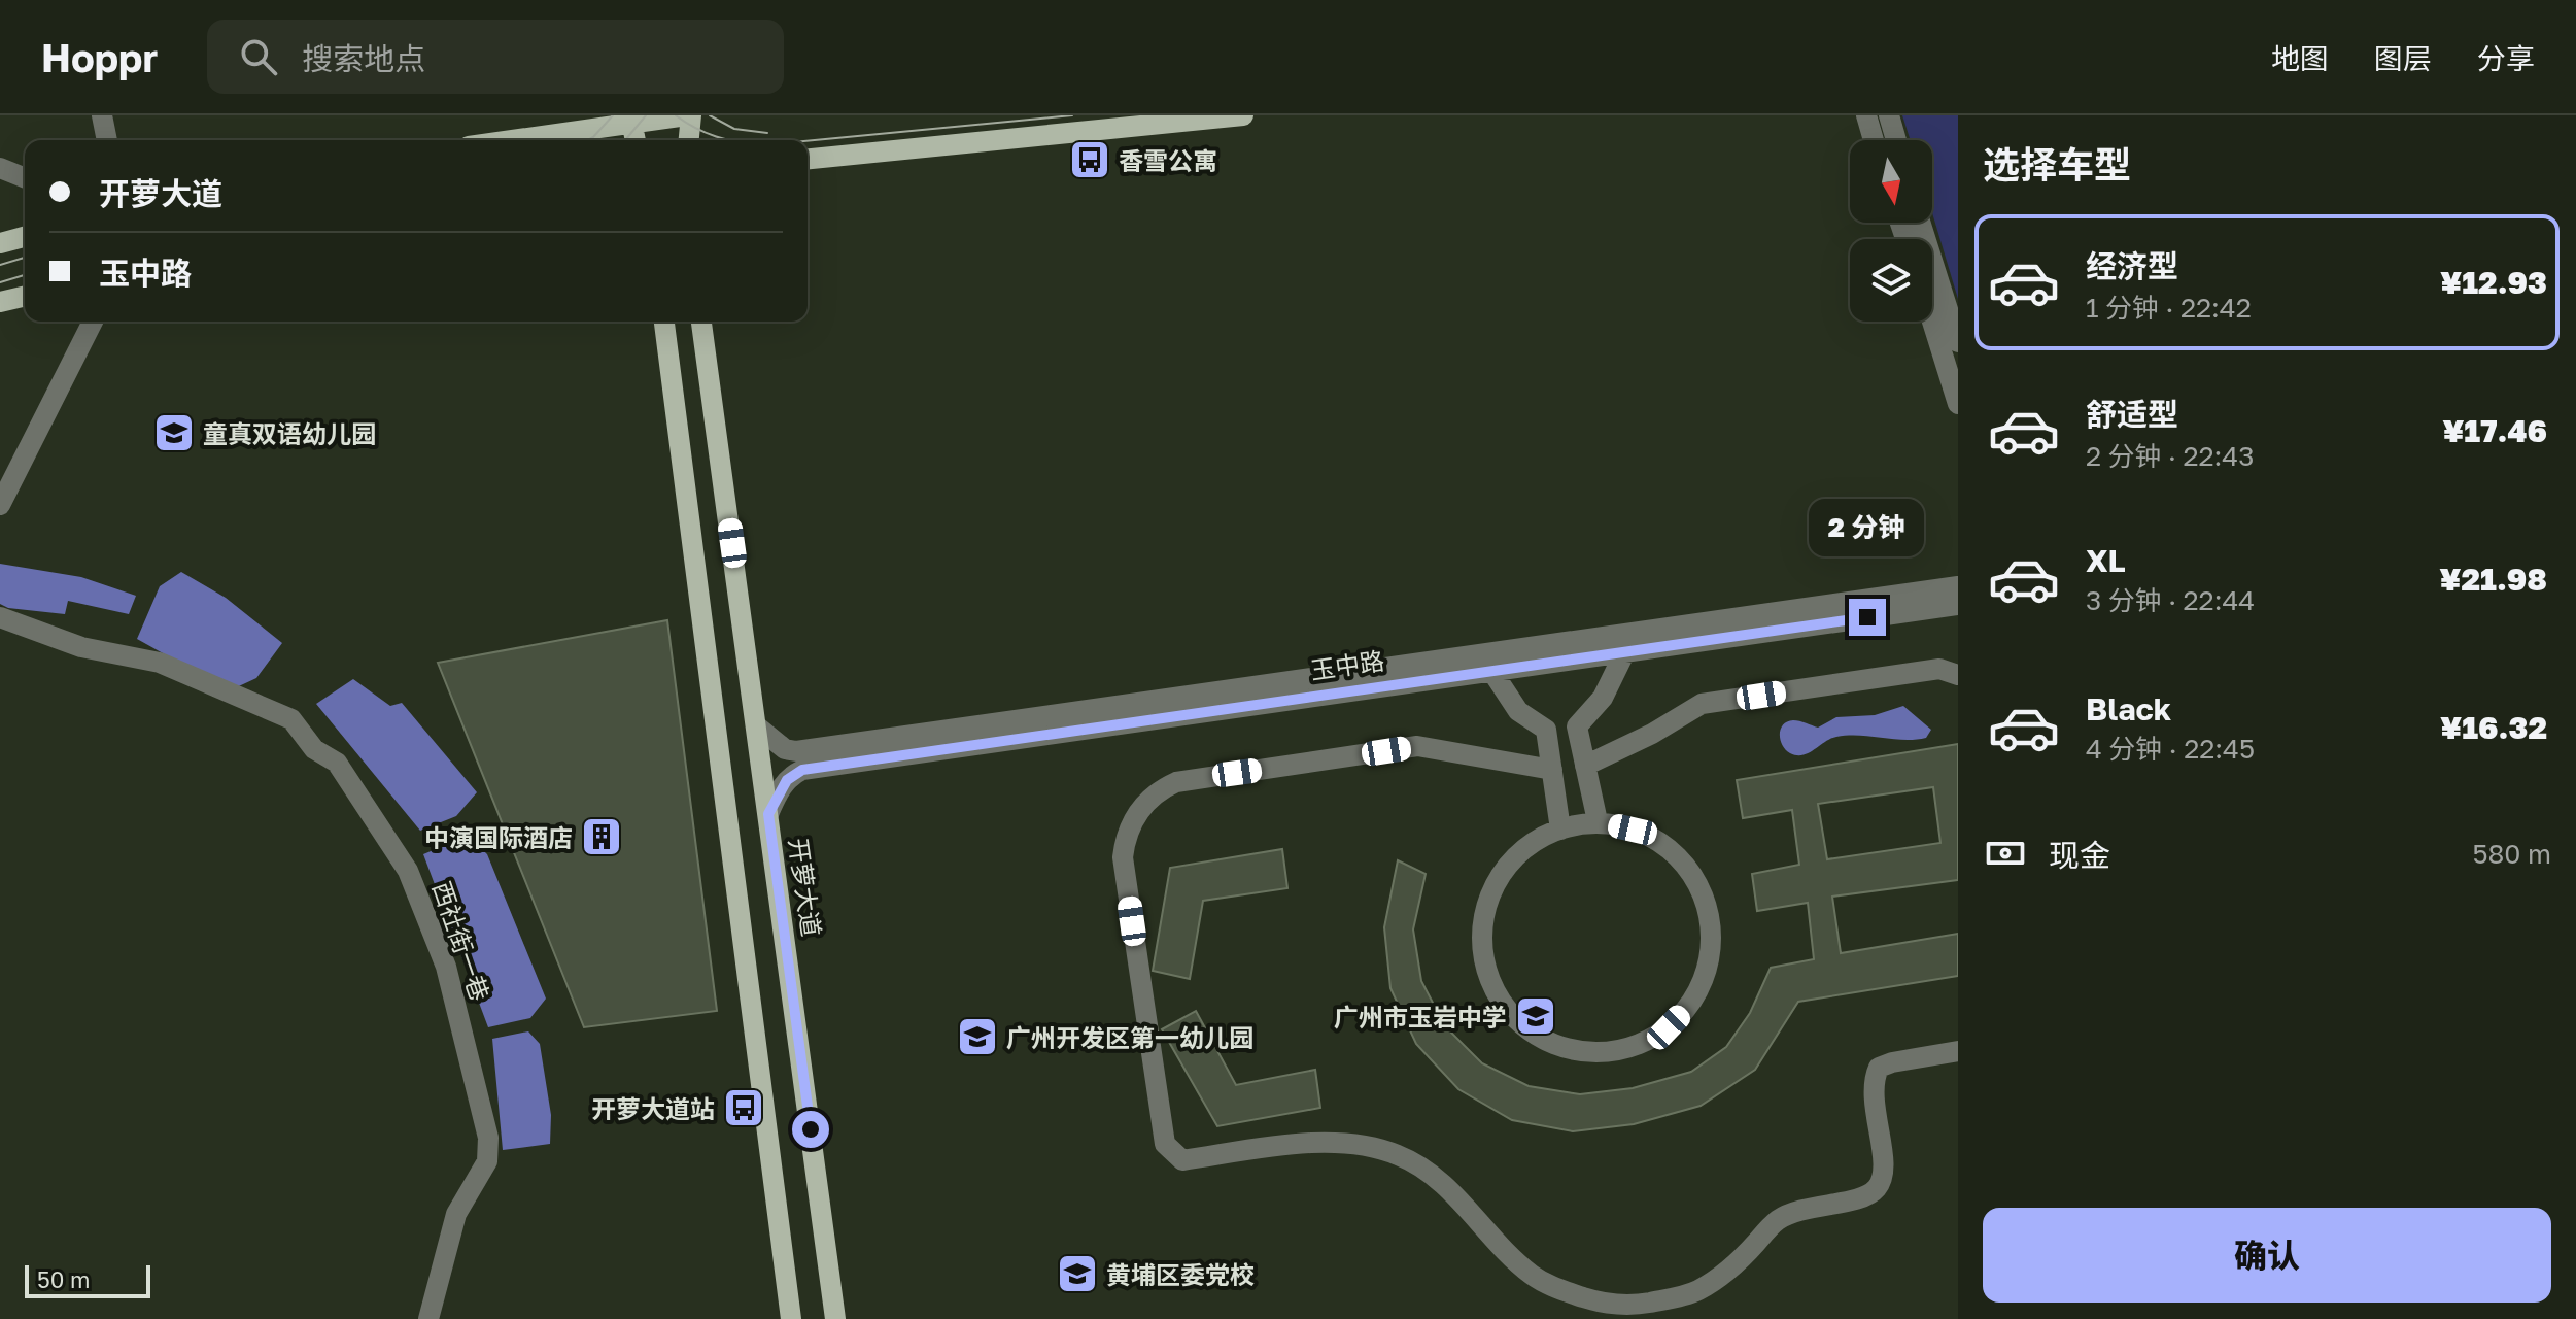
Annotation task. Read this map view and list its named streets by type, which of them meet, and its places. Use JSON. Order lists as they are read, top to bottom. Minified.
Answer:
{"streets":{"main road":["开萝大道"],"street":["玉中路","西社街一巷"]},"crossings":[["玉中路","开萝大道"]],"places":{"bus stop":["香雪公寓","开萝大道站"],"school or university":["童真双语幼儿园","广州市玉岩中学","广州开发区第一幼儿园","黄埔区委党校"],"building":["中演国际酒店"]},"scale_bar":"50 m","north":"bottom","page":{"header":"Hoppr","search":"搜索地点","nav":["地图","图层","分享"],"heading":"选择车型","banner":["开萝大道","玉中路"],"list":[{"name":"经济型","note":"1 分钟 · 22:42","value":"¥12.93"},{"name":"舒适型","note":"2 分钟 · 22:43","value":"¥17.46"},{"name":"XL","note":"3 分钟 · 22:44","value":"¥21.98"},{"name":"Black","note":"4 分钟 · 22:45","value":"¥16.32"}],"bubble":"2 分钟","pay":["现金","580 m"],"buttons":"确认","scale":"50 m"}}
